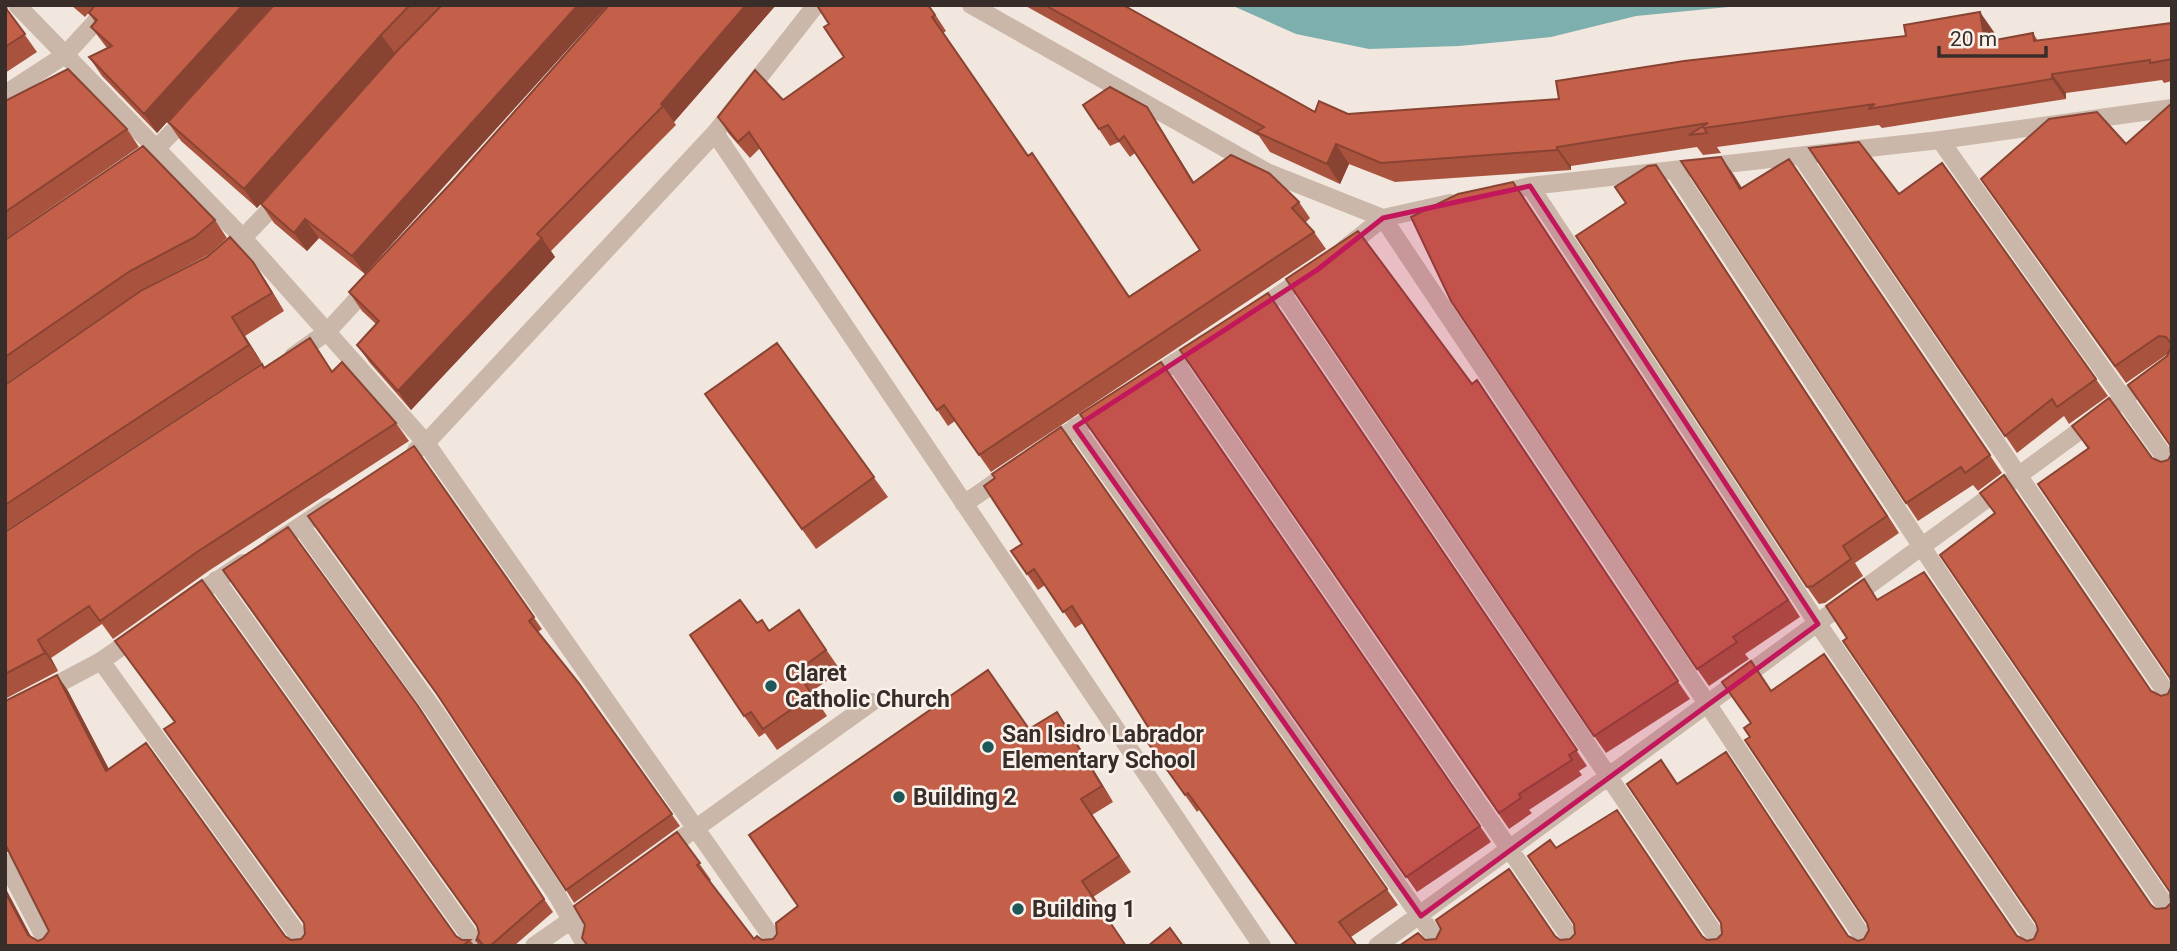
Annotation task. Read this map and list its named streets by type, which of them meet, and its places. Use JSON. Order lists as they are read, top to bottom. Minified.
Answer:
{"places":["Claret Catholic Church","San Isidro Labrador Elementary School","Building 2","Building 1"],"scale_bar":"20 m"}
